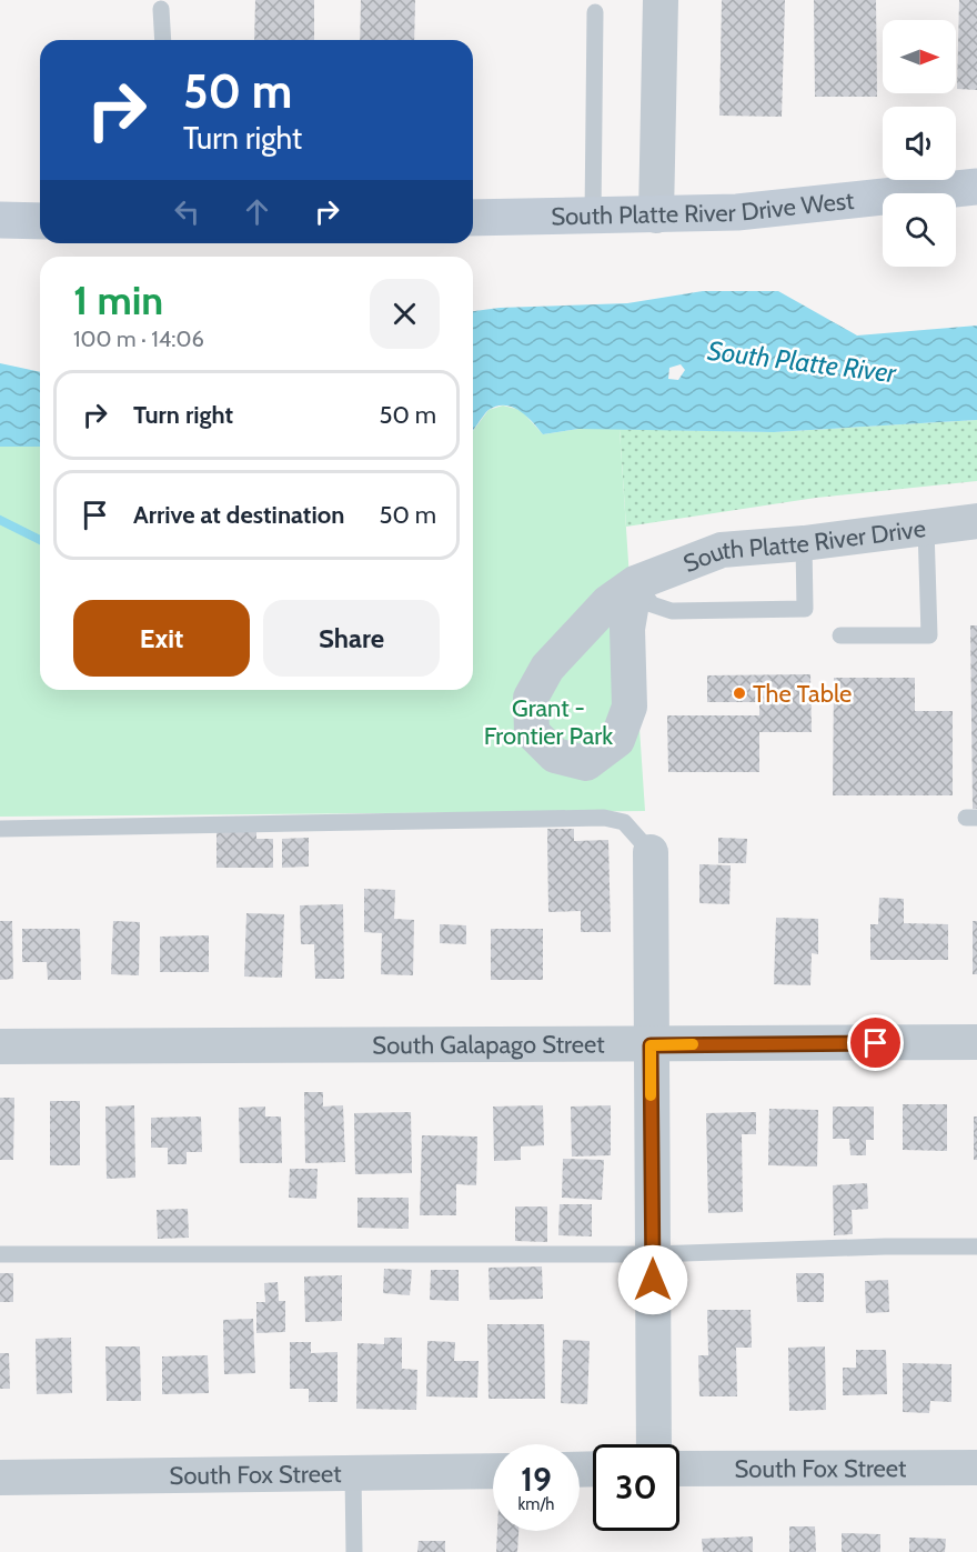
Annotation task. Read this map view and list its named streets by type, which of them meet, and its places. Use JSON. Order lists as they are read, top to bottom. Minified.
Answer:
{"streets":{"street":["South Platte River Drive West","South Platte River Drive","South Galapago Street","South Fox Street"]},"water":["South Platte River"],"parks":["Grant - Frontier Park"],"places":["The Table"],"north":"right","page":{"turn":["50 m","Turn right"],"heading":["1 min","100 m · 14:06"],"list":[{"name":"Turn right","value":"50 m"},{"name":"Arrive at destination","value":"50 m"}],"buttons":["Exit","Share"],"speed":"19 km/h","limit":"30"}}
